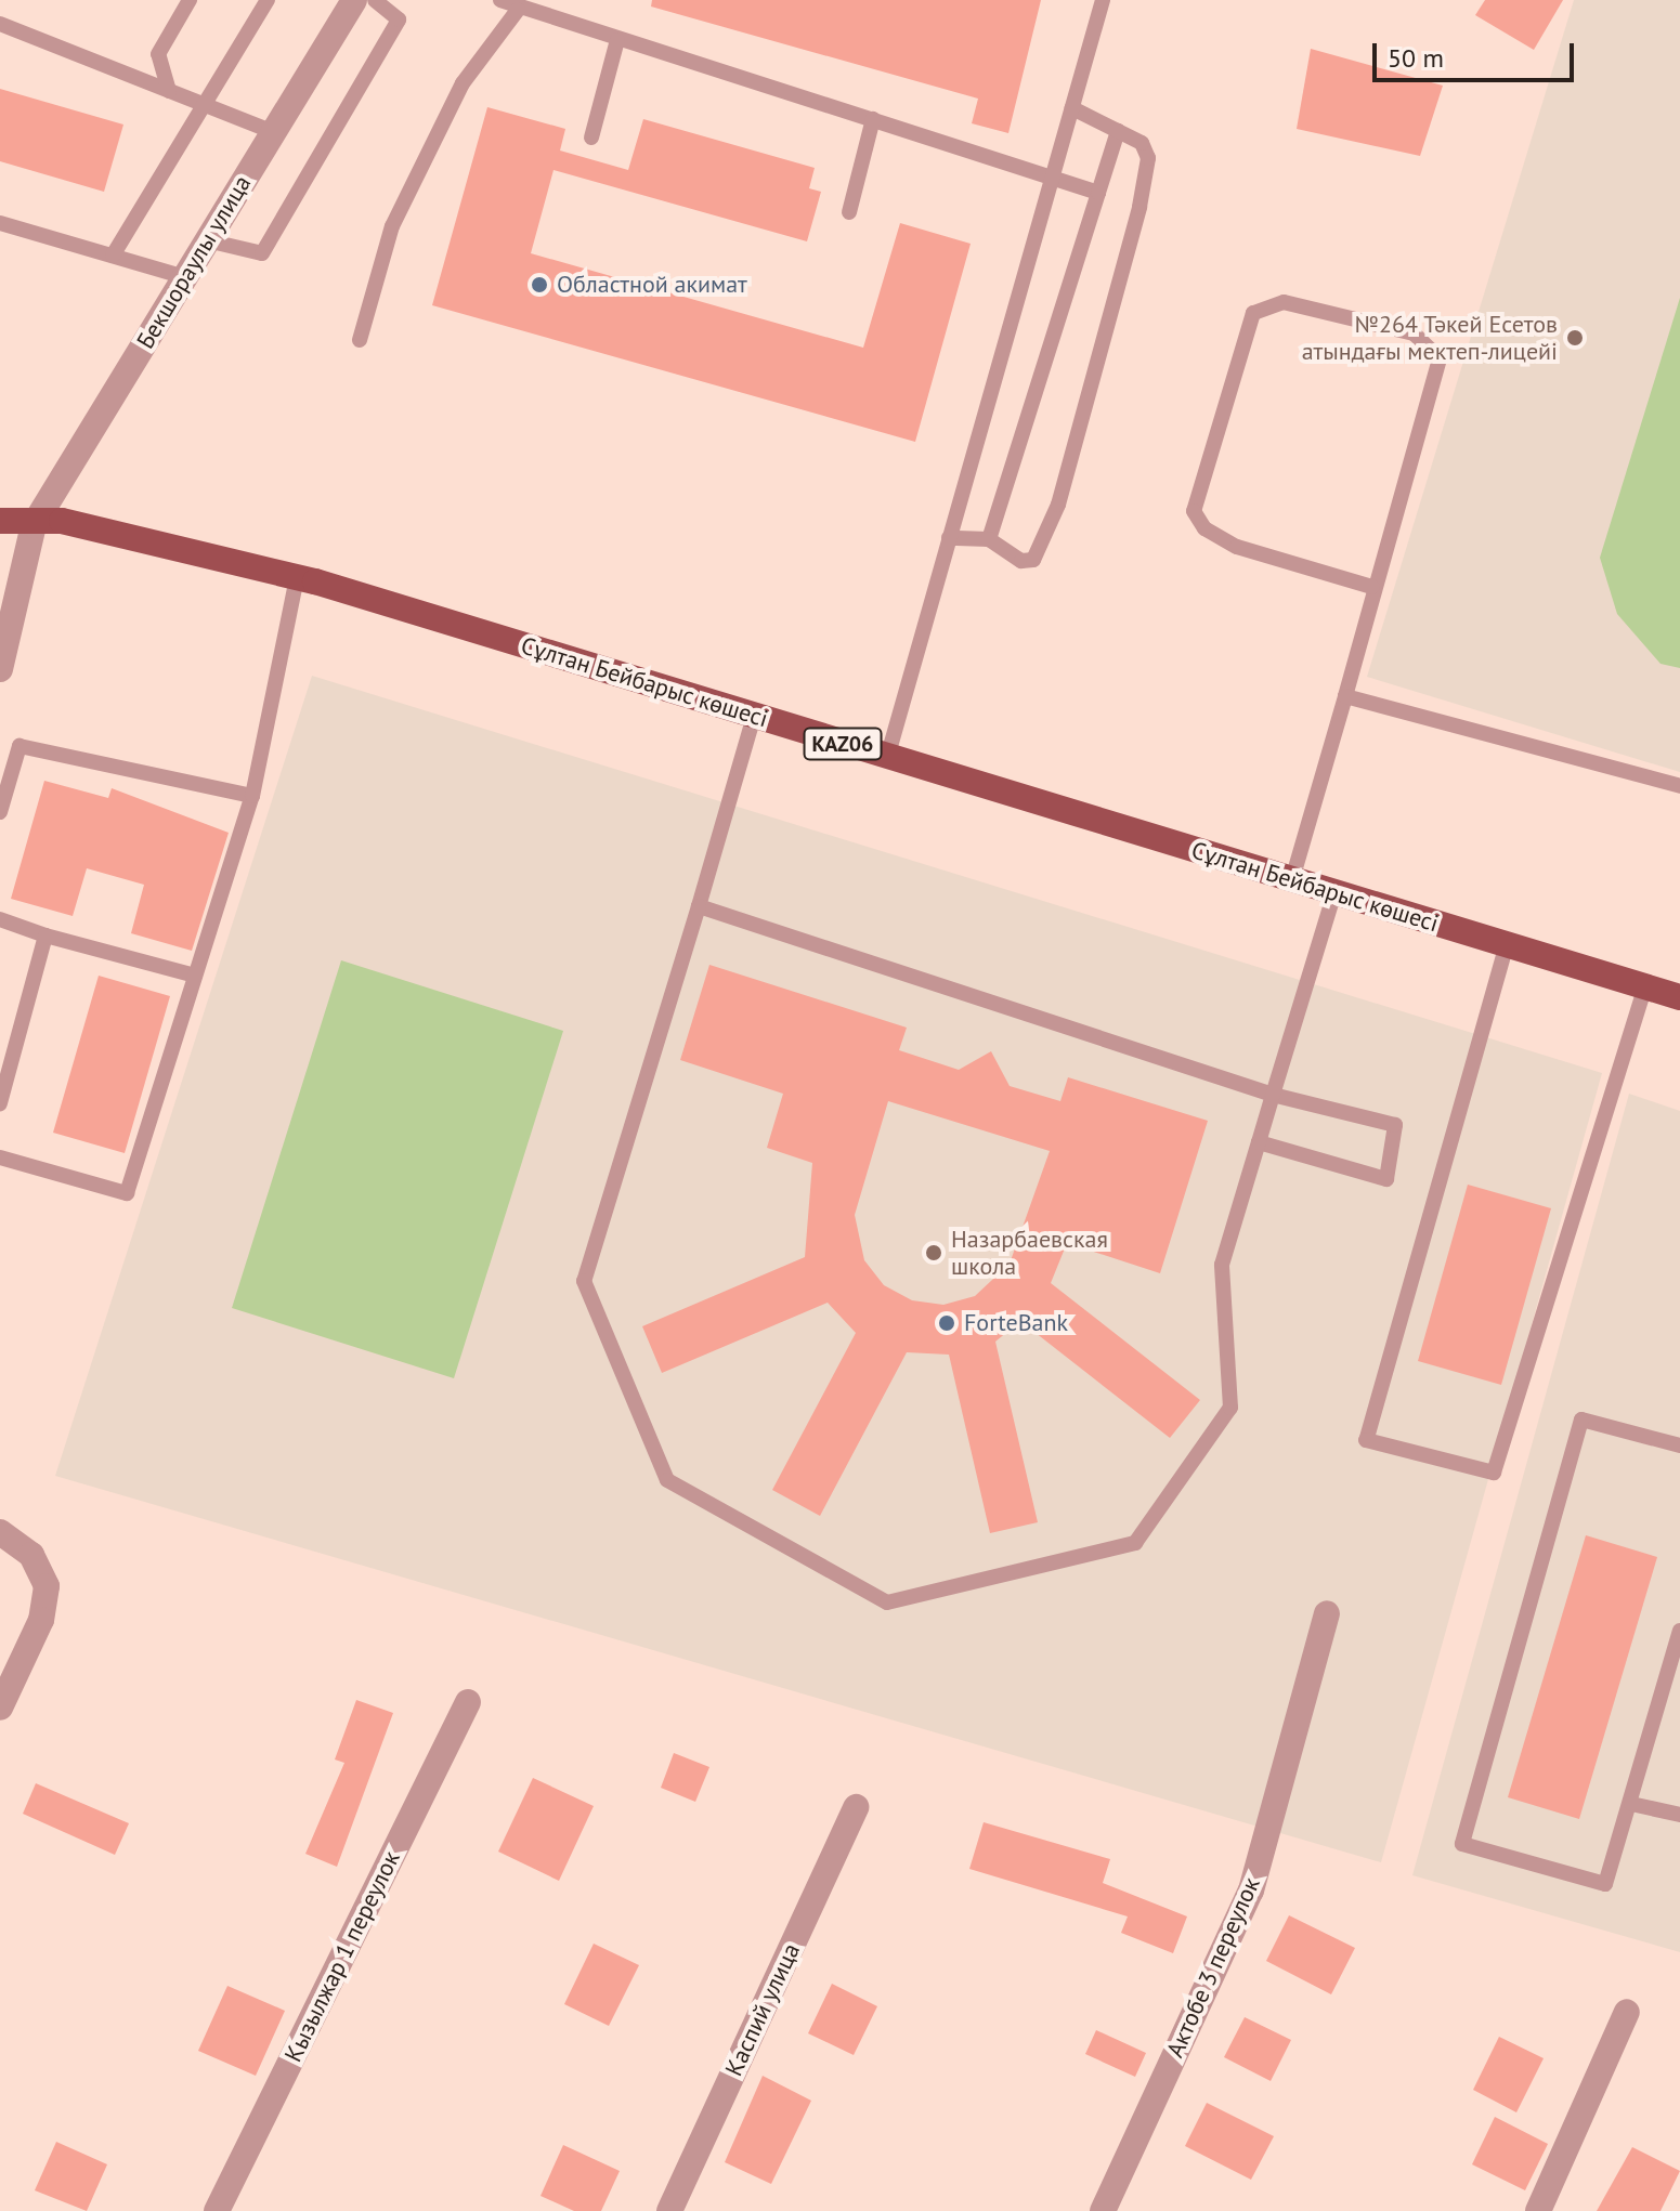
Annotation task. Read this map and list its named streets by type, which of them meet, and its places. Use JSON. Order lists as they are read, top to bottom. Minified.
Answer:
{"streets":{"main road":["Сұлтан Бейбарыс көшесі","KAZ06"],"street":["Бекшораулы улица","Кызылжар 1 переулок","Актобе 3 переулок","Каспий улица"]},"crossings":[["Бекшораулы улица","Сұлтан Бейбарыс көшесі"]],"places":["Областной акимат","№264 Тәкей Есетов атындағы мектеп-лицейі","Назарбаевская школа","ForteBank"],"scale_bar":"50 m"}
